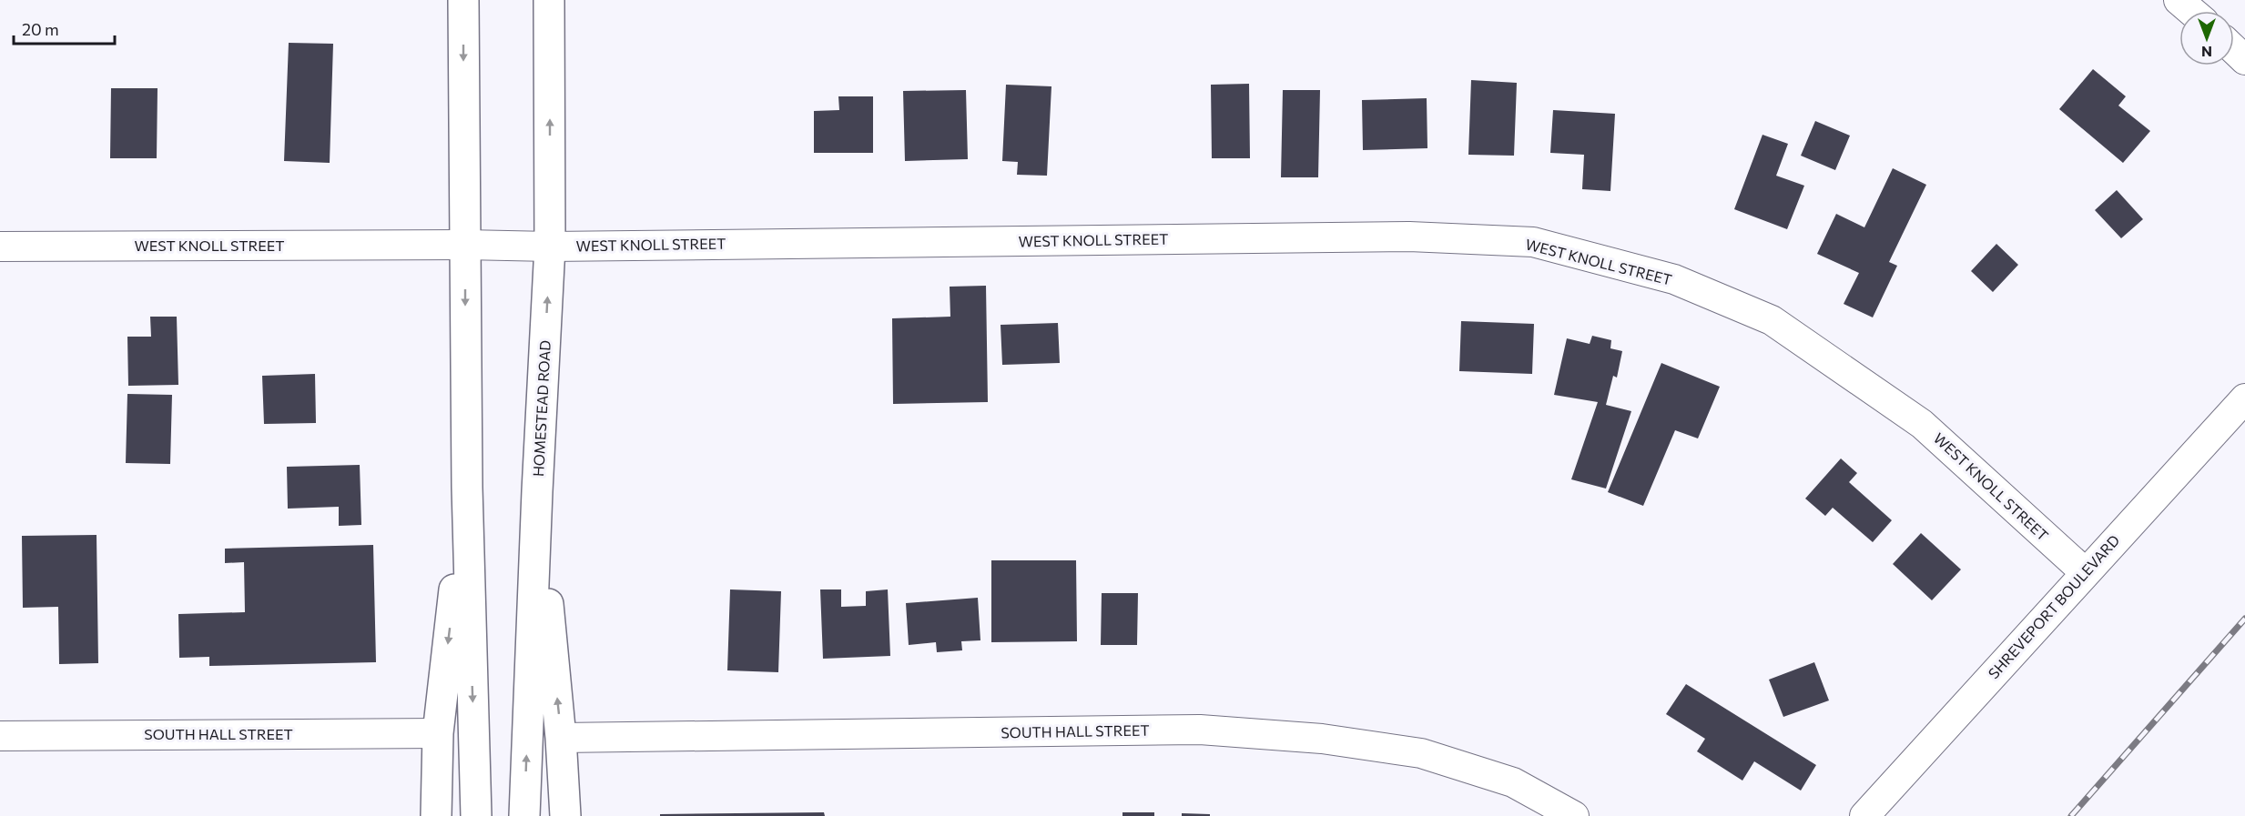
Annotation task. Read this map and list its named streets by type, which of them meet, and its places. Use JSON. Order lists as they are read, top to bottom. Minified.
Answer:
{"streets":{"main road":["HOMESTEAD ROAD"],"street":["WEST KNOLL STREET","SHREVEPORT BOULEVARD","SOUTH HALL STREET"]},"crossings":[["WEST KNOLL STREET","HOMESTEAD ROAD"],["WEST KNOLL STREET","SHREVEPORT BOULEVARD"]],"scale_bar":"20 m","north":"bottom"}
